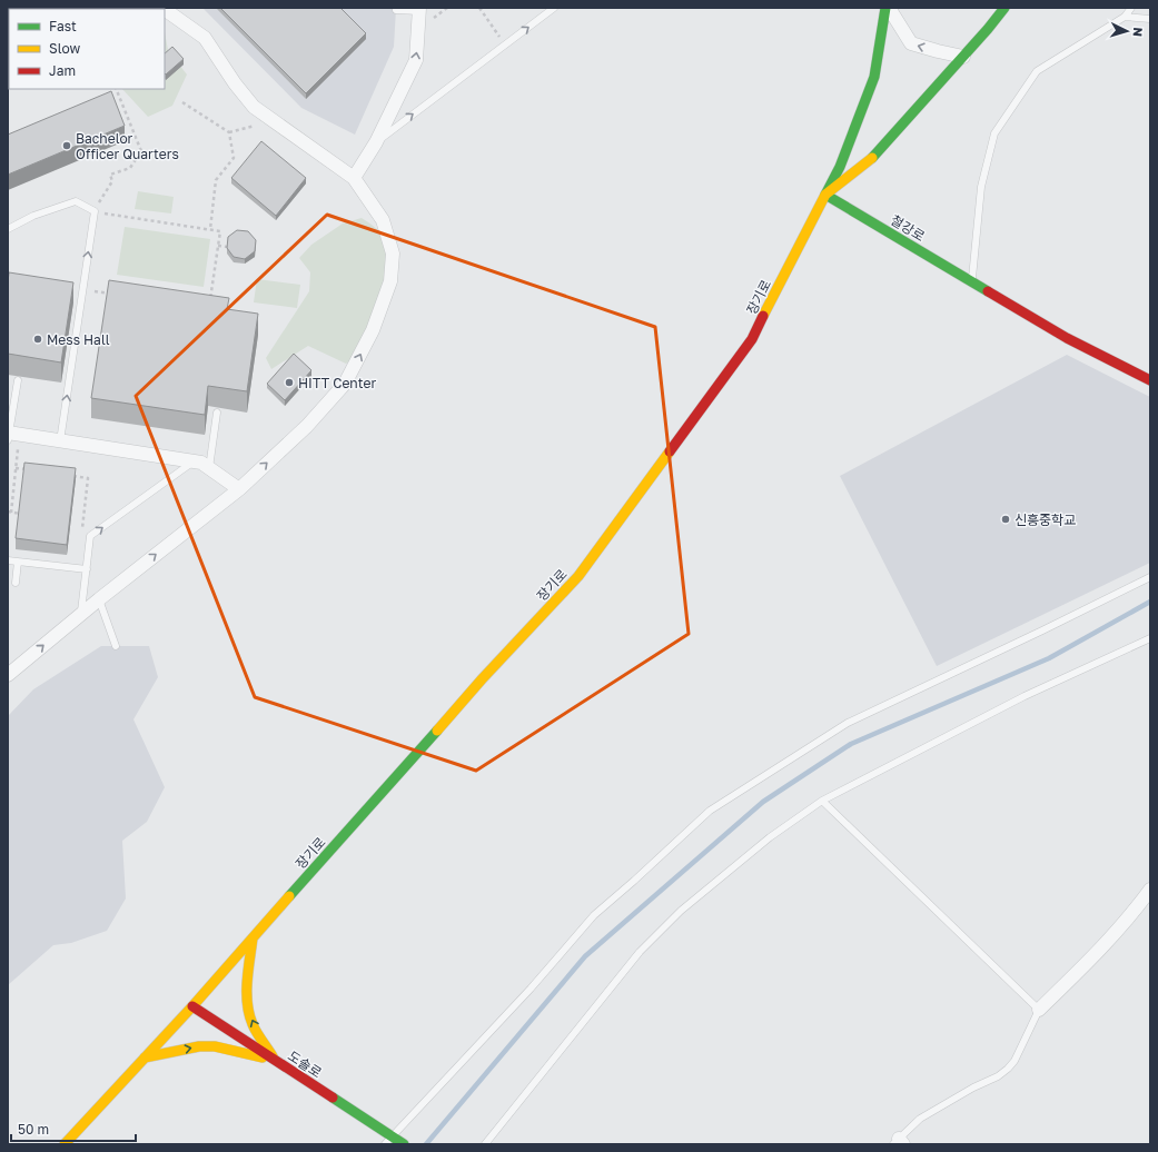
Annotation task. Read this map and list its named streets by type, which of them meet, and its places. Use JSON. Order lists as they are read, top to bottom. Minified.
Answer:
{"streets":{"main road":["철강로","장기로","도솔로"]},"crossings":[["철강로","장기로"],["장기로","도솔로"]],"places":["Bachelor Officer Quarters","Mess Hall","HITT Center","신흥중학교"],"legend":["Fast","Slow","Jam"],"scale_bar":"50 m","north":"right"}
